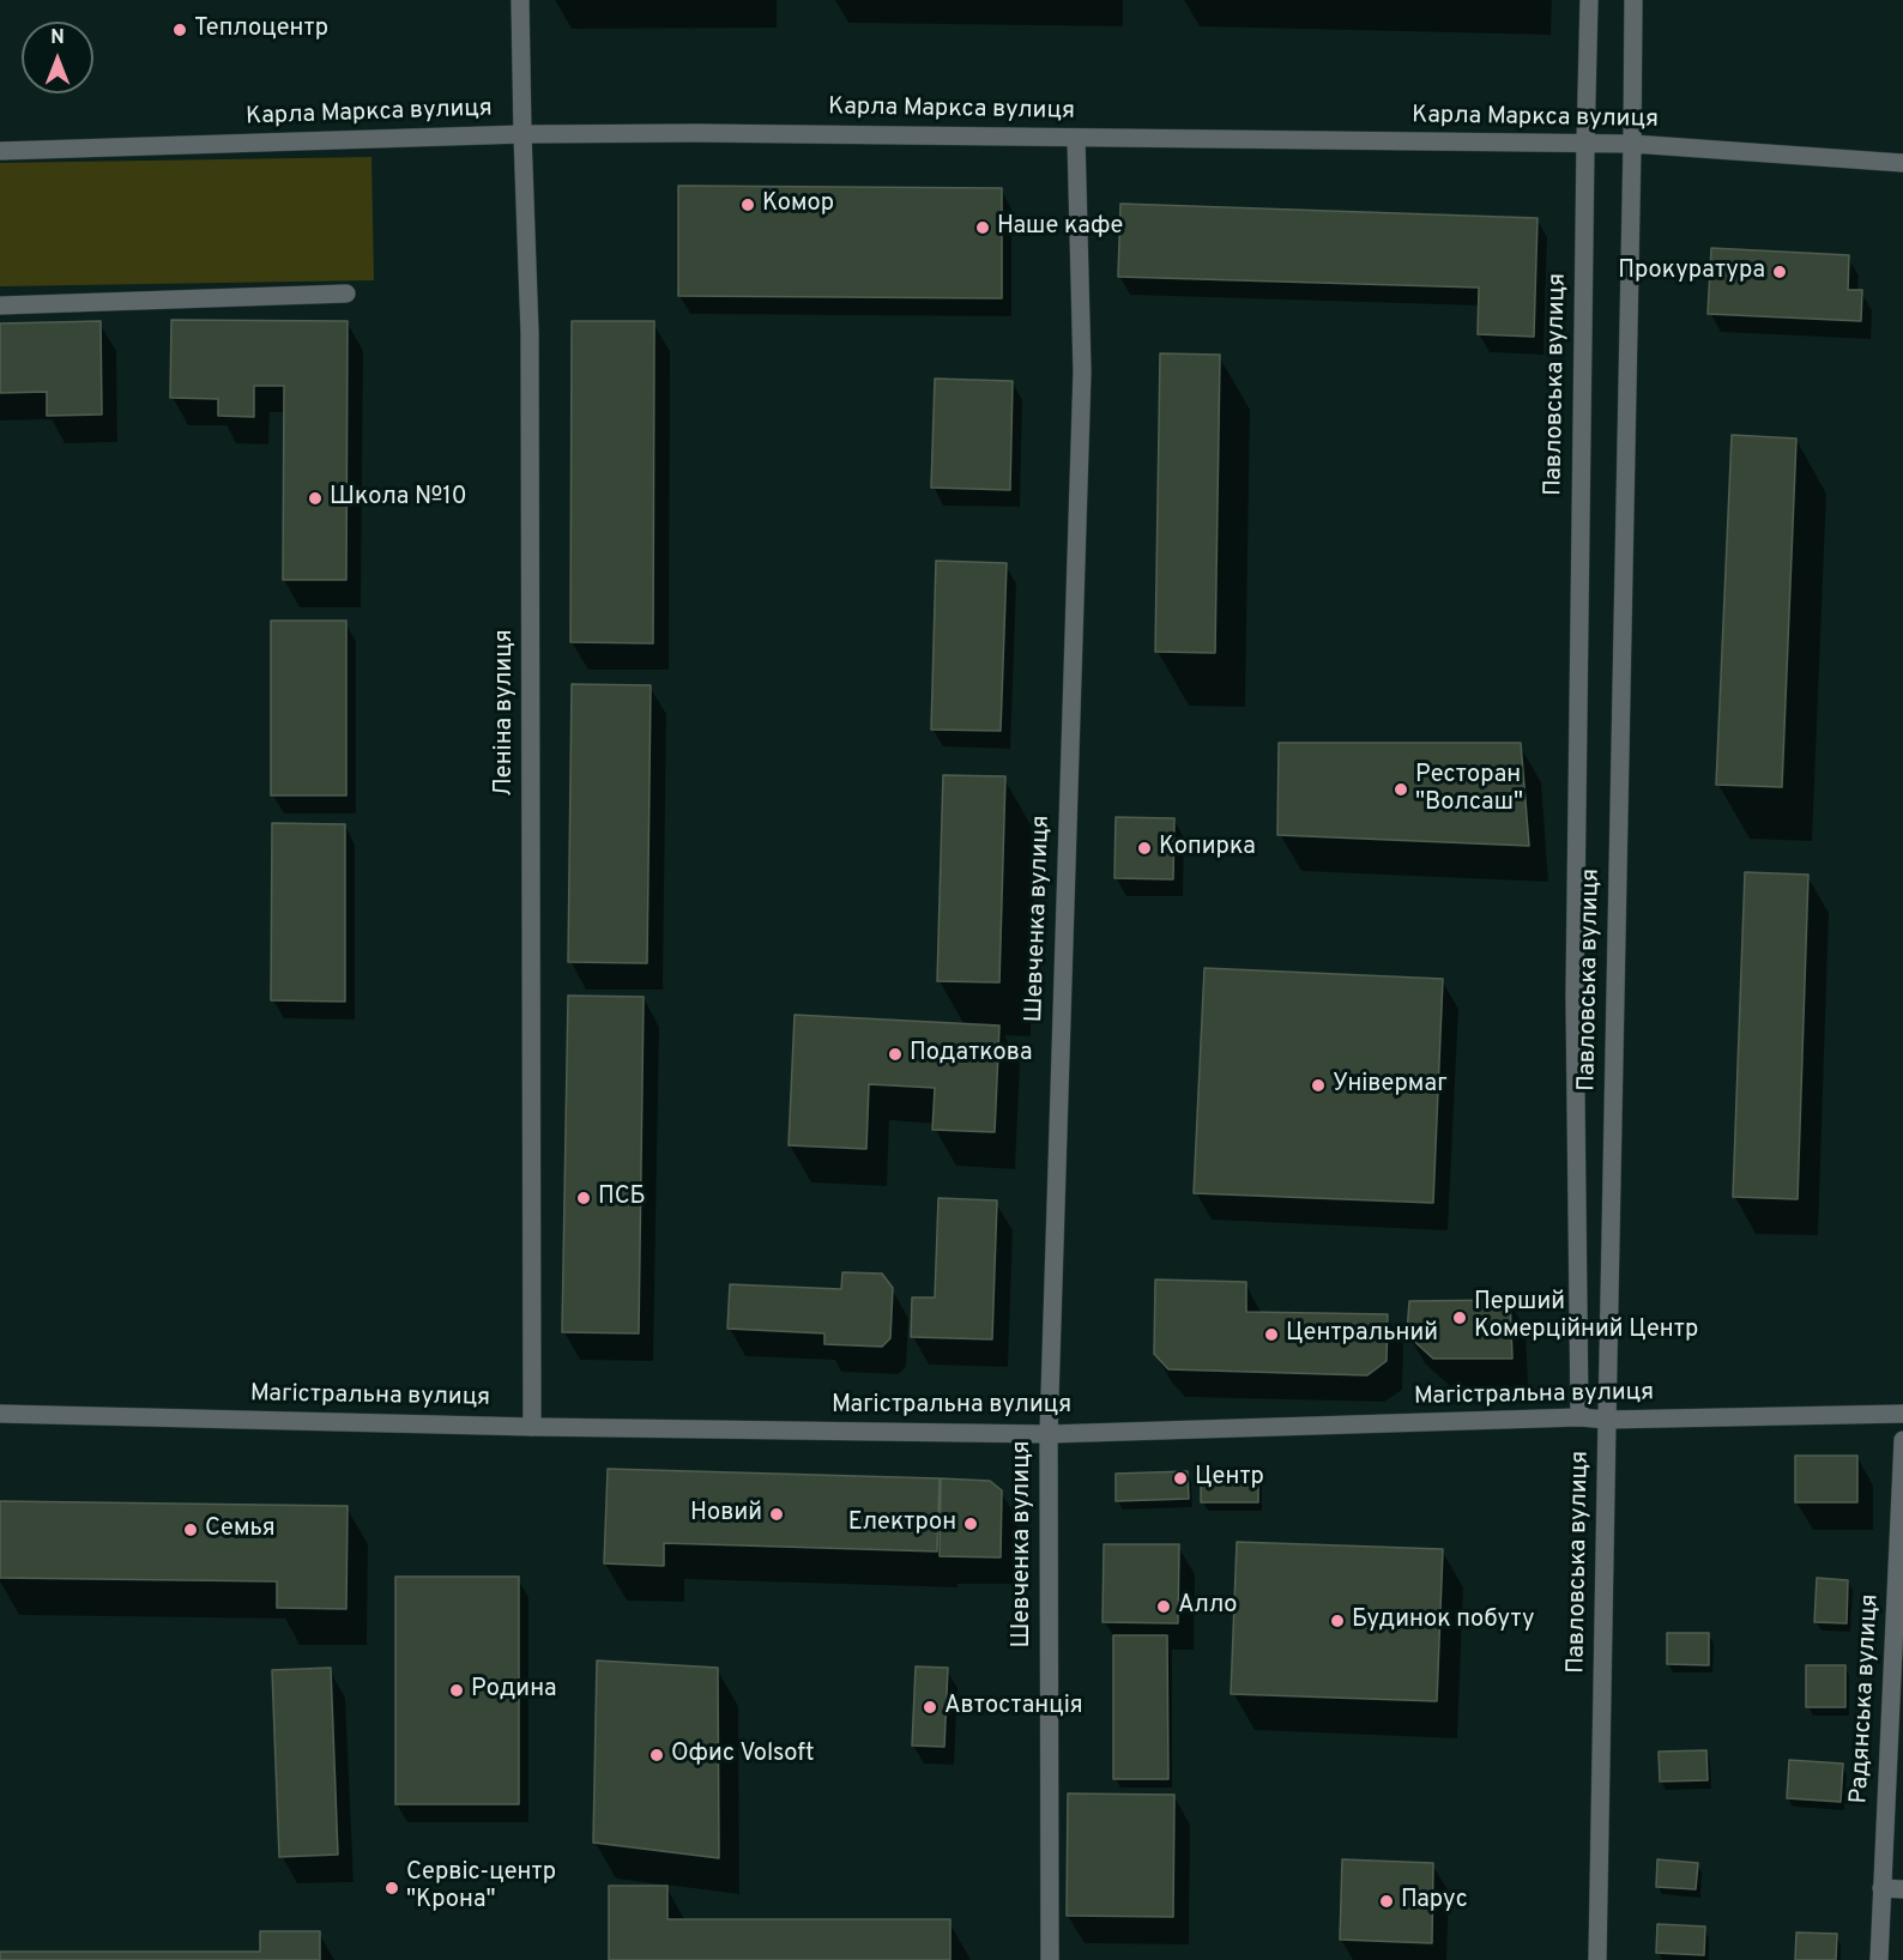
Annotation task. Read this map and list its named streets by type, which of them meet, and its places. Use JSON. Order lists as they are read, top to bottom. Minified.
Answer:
{"streets":{"street":["Карла Маркса вулиця","Павловська вулиця","Леніна вулиця","Шевченка вулиця","Магістральна вулиця","Радянська вулиця"]},"crossings":[["Карла Маркса вулиця","Павловська вулиця"],["Карла Маркса вулиця","Леніна вулиця"],["Карла Маркса вулиця","Шевченка вулиця"],["Павловська вулиця","Магістральна вулиця"],["Леніна вулиця","Магістральна вулиця"],["Шевченка вулиця","Магістральна вулиця"]],"places":["Теплоцентр","Комор","Наше кафе","Прокуратура","Школа №10","Ресторан \"Волсаш\"","Копирка","Податкова","Універмаг","ПСБ","Перший Комерційний Центр","Центральний","Центр","Новий","Електрон","Семья","Алло","Будинок побуту","Родина","Автостанція","Офис Volsoft","Сервіс-центр \"Крона\"","Парус"],"north":"top"}
